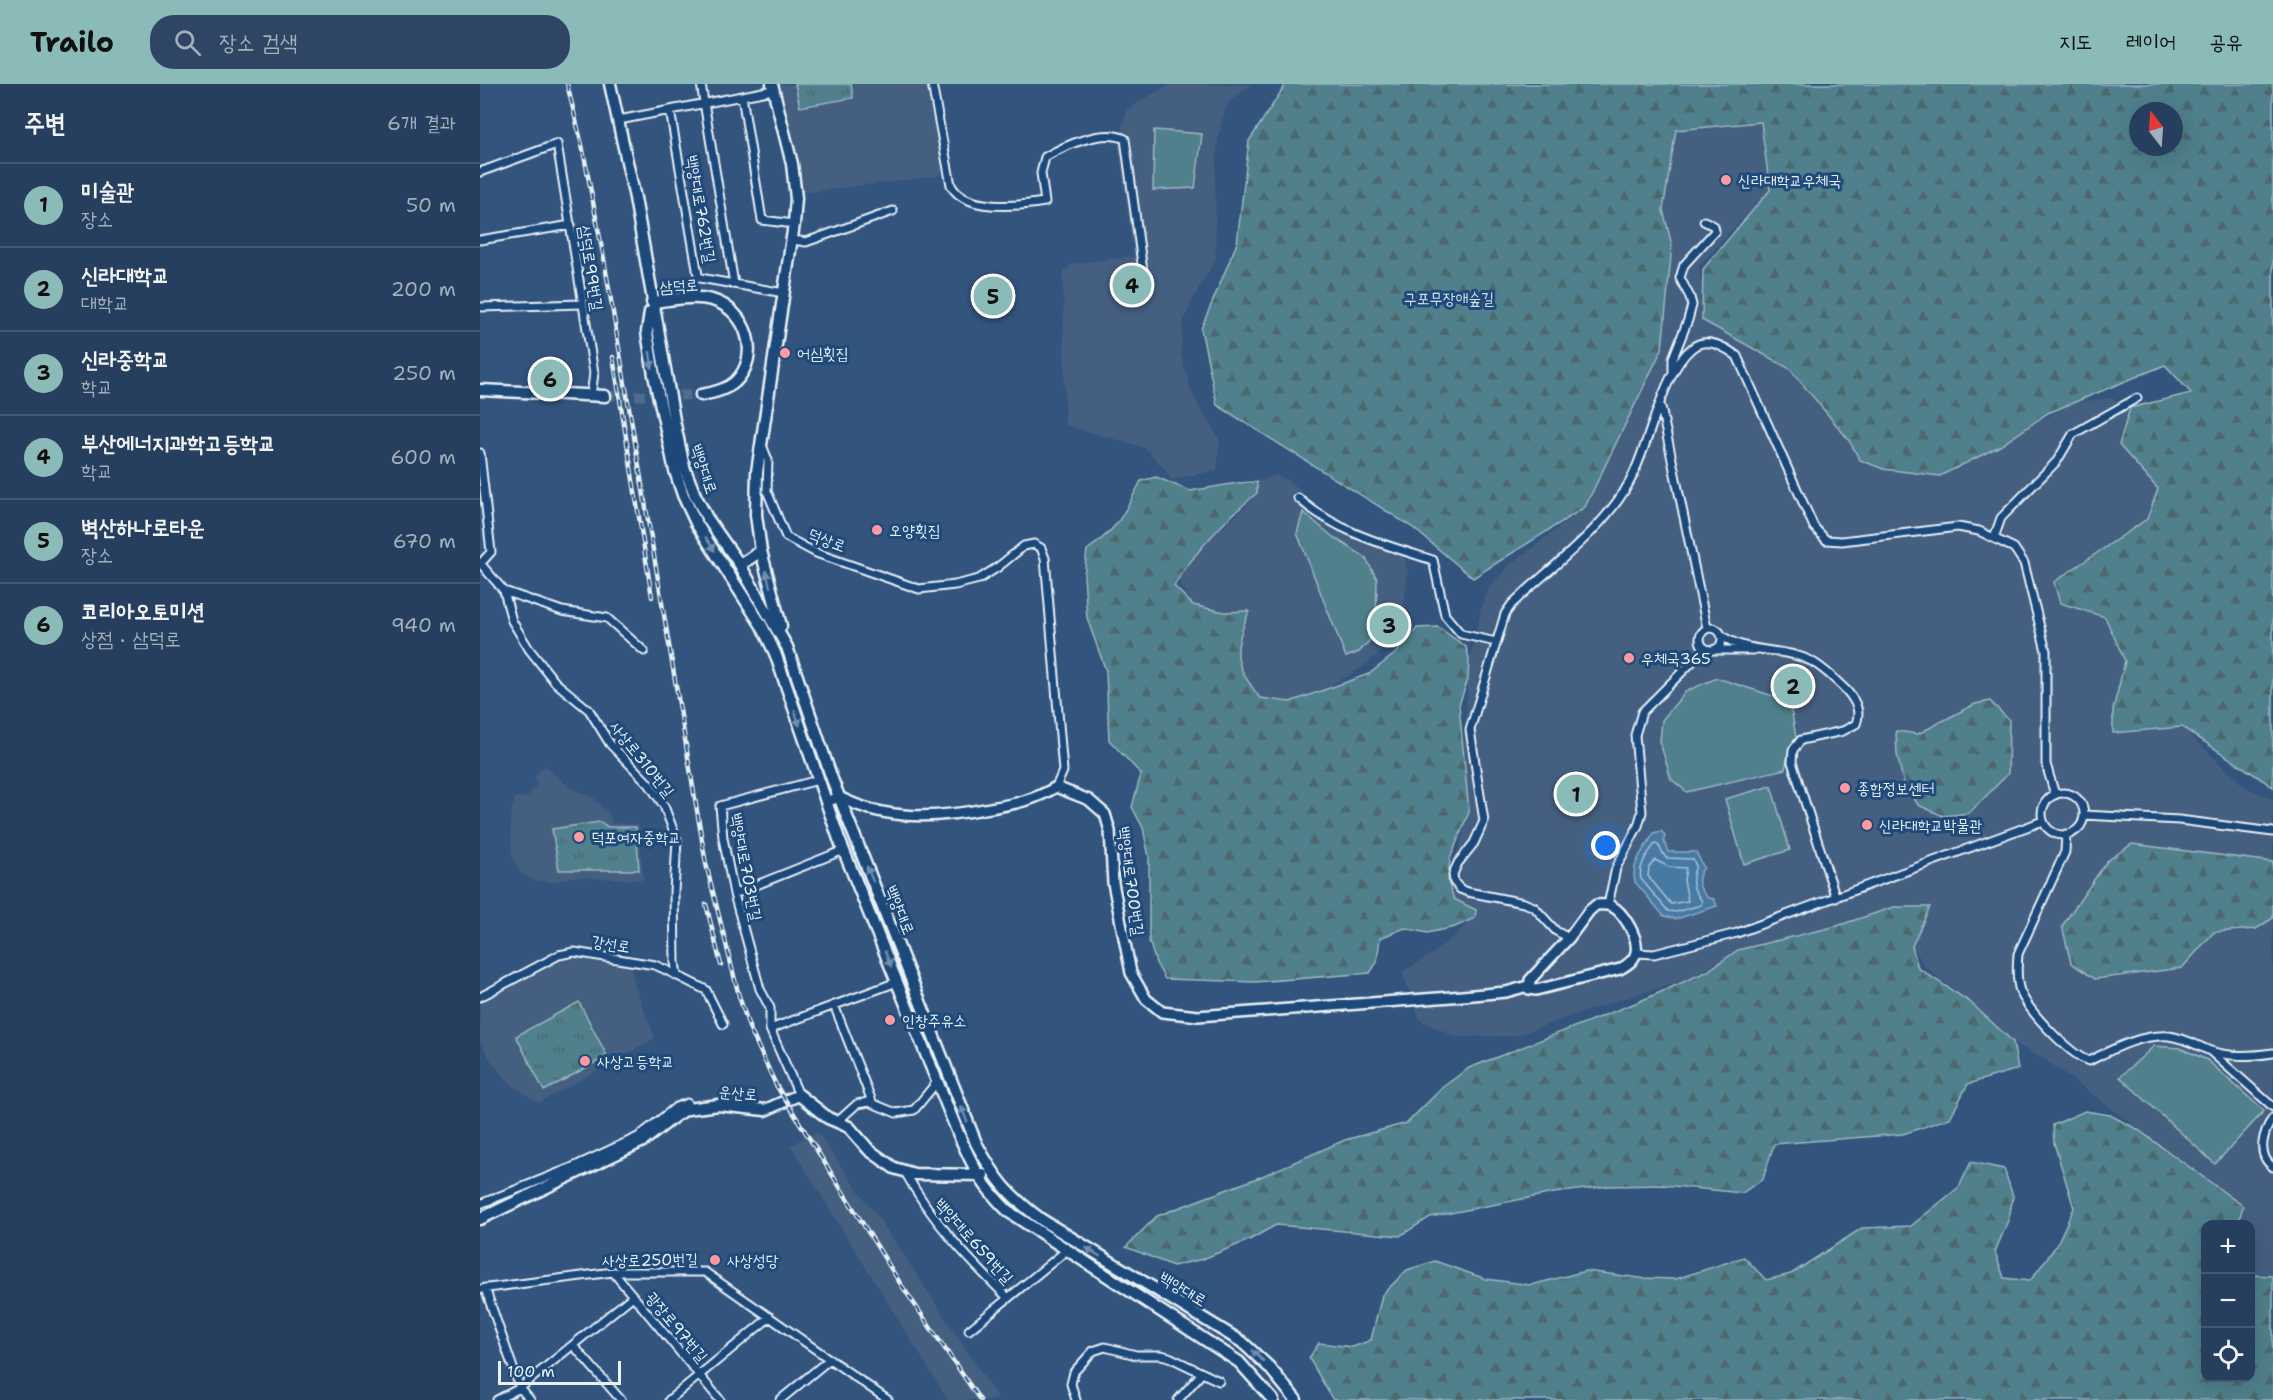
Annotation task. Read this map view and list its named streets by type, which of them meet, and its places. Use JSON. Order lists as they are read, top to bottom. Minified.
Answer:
{"streets":{"main road":["삼덕로","백양대로","덕상로","운산로"],"street":["백양대로762번길","삼덕로99번길","사상로310번길","백양대로703번길","백양대로700번길","강선로","백양대로659번길","사상로250번길","광장로97번길"]},"crossings":[["백양대로762번길","덕상로"],["삼덕로","백양대로"],["백양대로","덕상로"],["백양대로","백양대로703번길"],["백양대로","백양대로659번길"],["덕상로","백양대로700번길"],["사상로310번길","강선로"],["백양대로703번길","운산로"],["사상로250번길","광장로97번길"]],"parks":["구포무장애숲길"],"places":["신라대학교우체국","어심횟집","오양횟집","우체국365","종합정보센터","신라대학교박물관","덕포여자중학교","인창주유소","사상고등학교","사상성당"],"scale_bar":"100 m","north":"top","page":{"header":"Trailo","search":"장소 검색","nav":["지도","레이어","공유"],"heading":["주변","6개 결과"],"list":[{"mark":"1","name":"미술관","note":"장소","value":"50 m"},{"mark":"2","name":"신라대학교","note":"대학교","value":"200 m"},{"mark":"3","name":"신라중학교","note":"학교","value":"250 m"},{"mark":"4","name":"부산에너지과학고등학교","note":"학교","value":"600 m"},{"mark":"5","name":"벽산하나로타운","note":"장소","value":"670 m"},{"mark":"6","name":"코리아오토미션","note":"상점 · 삼덕로","value":"940 m"}],"pins":["4","5","6","3","2","1"],"map_buttons":["+","−"],"scale":"100 m"}}
